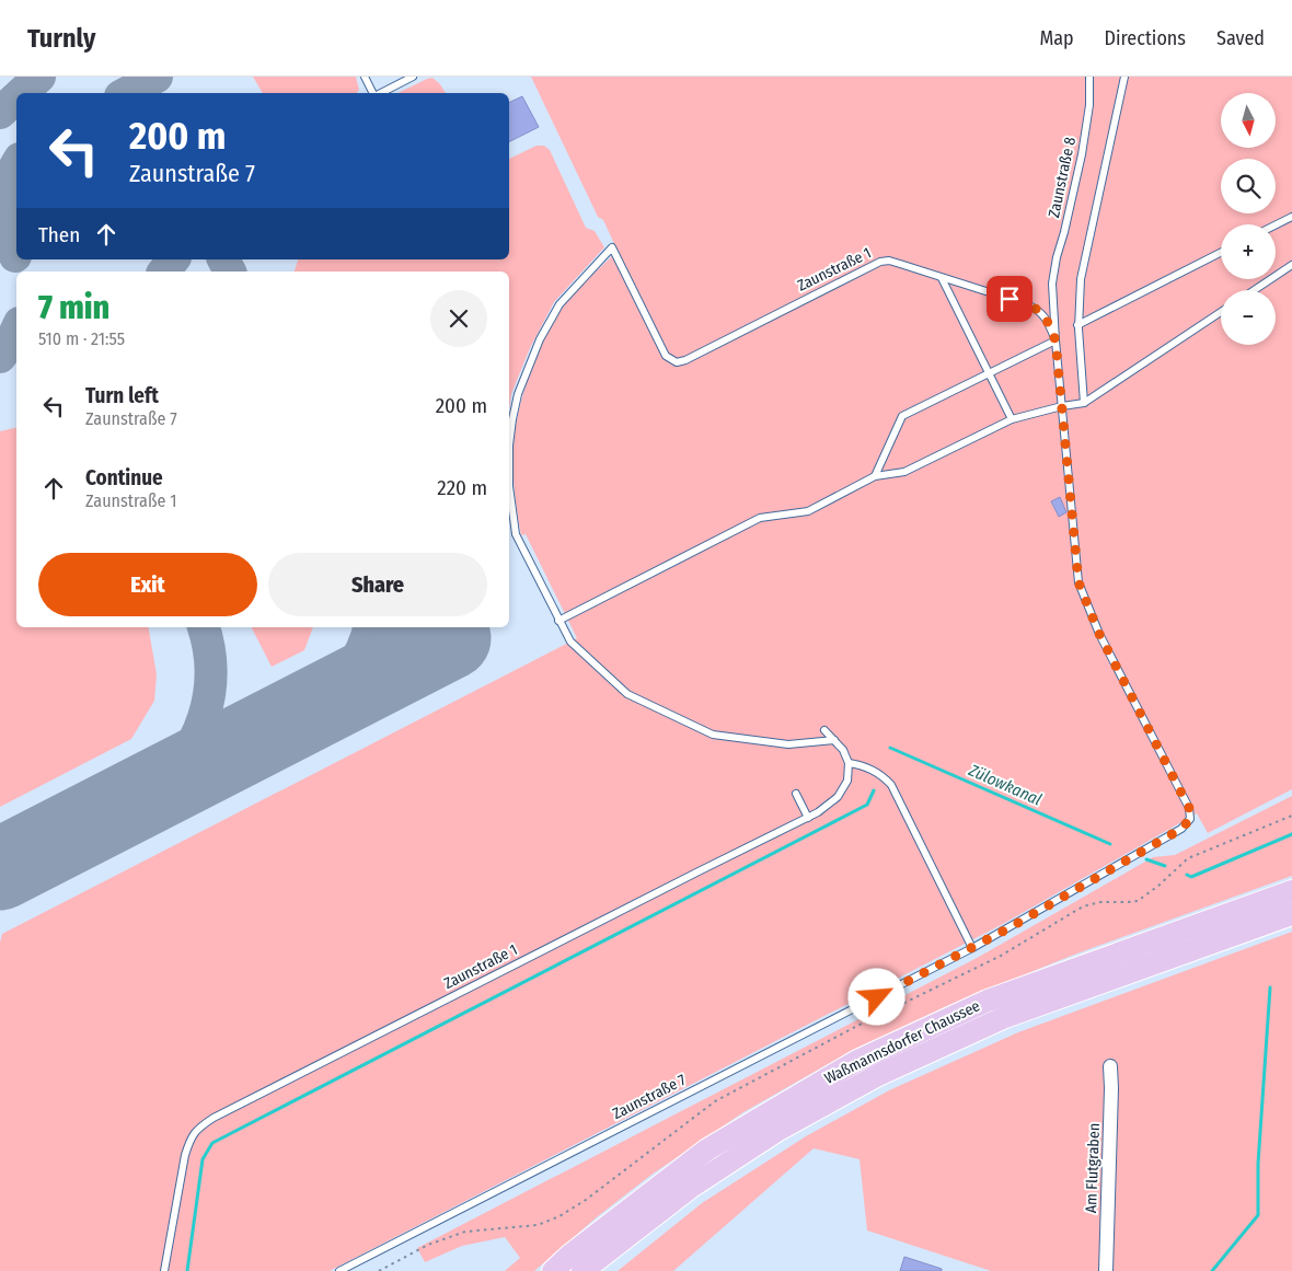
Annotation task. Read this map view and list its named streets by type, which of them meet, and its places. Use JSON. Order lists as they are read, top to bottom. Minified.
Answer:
{"streets":{"main road":["Waßmannsdorfer Chaussee"],"street":["Am Flutgraben"],"lane":["Zaunstraße 8","Zaunstraße 1","Zaunstraße 7"]},"crossings":[["Zaunstraße 8","Zaunstraße 1"],["Zaunstraße 1","Zaunstraße 7"]],"water":["Zülowkanal"],"north":"bottom","page":{"header":"Turnly","nav":["Map","Directions","Saved"],"map_buttons":["+","−"],"turn":["200 m","Zaunstraße 7"],"then":"Then","heading":["7 min","510 m · 21:55"],"list":[{"name":"Turn left","note":"Zaunstraße 7","value":"200 m"},{"name":"Continue","note":"Zaunstraße 1","value":"220 m"}],"buttons":["Exit","Share"]}}
